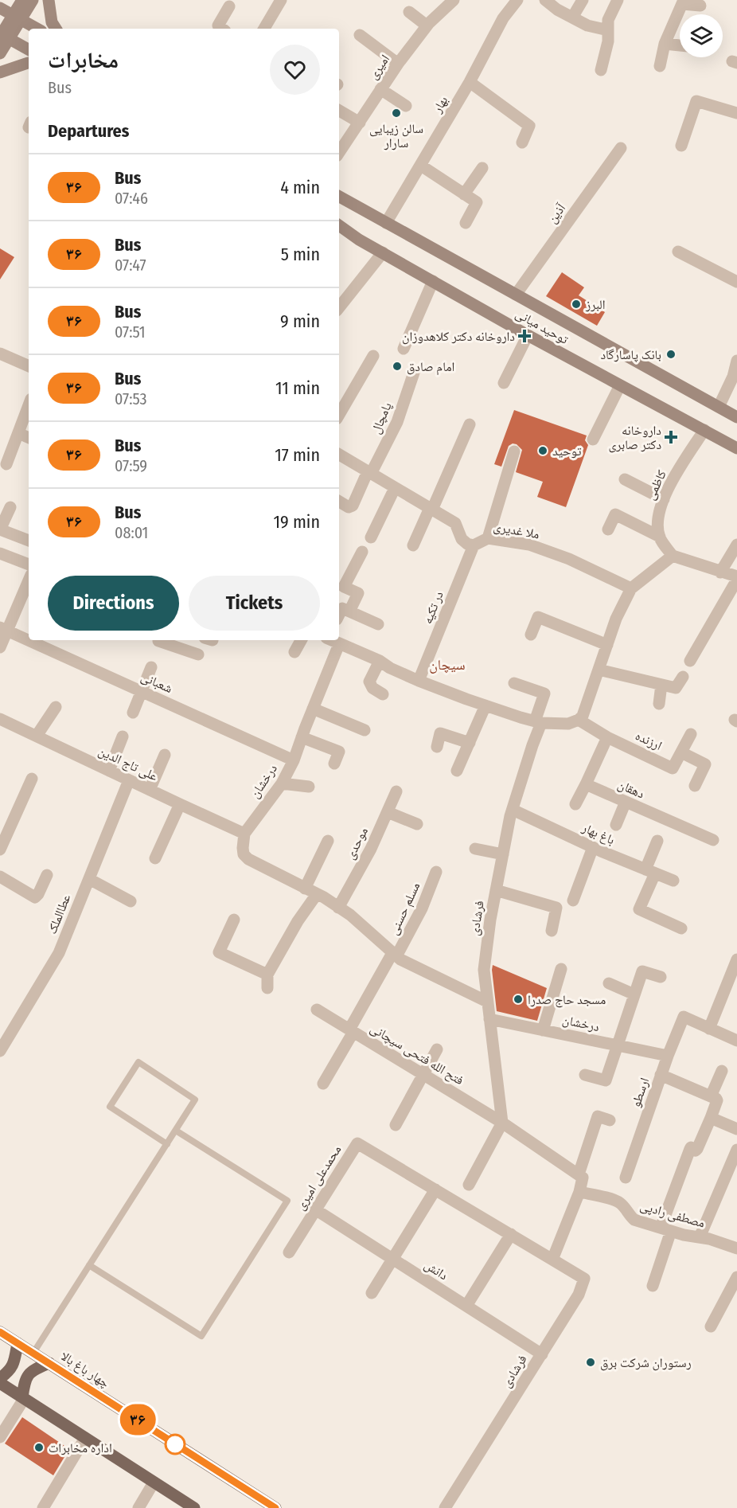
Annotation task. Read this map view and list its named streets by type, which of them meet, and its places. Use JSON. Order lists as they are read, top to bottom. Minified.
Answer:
{"streets":{"main road":["توحید میانی","چهار باغ بالا"],"street":["امیری","بهار","آذین","پامچال","کاظمی","ملا غدیری","در تکیه","شعبانی","ارزنده","علی تاج الدین","درخشان","دهقان","باغ بهار","موحدی","مسلم حسنی","عطاالملک","فرشادی","فتح الله فتحی سیچانی","ارسطو","محمدعلی امیری","مصطفی رادپی","دانش"]},"crossings":[["بهار","توحید میانی"],["آذین","توحید میانی"],["توحید میانی","کاظمی"],["ملا غدیری","در تکیه"],["شعبانی","درخشان"],["علی تاج الدین","درخشان"],["علی تاج الدین","عطاالملک"],["درخشان","فرشادی"],["درخشان","ارسطو"],["باغ بهار","فرشادی"],["مسلم حسنی","فتح الله فتحی سیچانی"],["فرشادی","فتح الله فتحی سیچانی"],["فرشادی","محمدعلی امیری"],["فرشادی","دانش"],["محمدعلی امیری","دانش"]],"districts":["سیچان"],"places":{"other":["سالن زیبایی سارار","البرز","بانک پاسارگاد","امام صادق","توحید","مسجد حاج صدرا","رستوران شرکت برق","اداره مخابرات"],"health":["داروخانه دکتر کلاهدوزان","داروخانه دکتر صابری"]},"lines":["bus line ۳۶"],"page":{"on_map":"۳۶","heading":[["مخابرات","Bus"],"Departures"],"list":[{"mark":"۳۶","name":"Bus","note":"07:46","value":"4 min"},{"mark":"۳۶","name":"Bus","note":"07:47","value":"5 min"},{"mark":"۳۶","name":"Bus","note":"07:51","value":"9 min"},{"mark":"۳۶","name":"Bus","note":"07:53","value":"11 min"},{"mark":"۳۶","name":"Bus","note":"07:59","value":"17 min"},{"mark":"۳۶","name":"Bus","note":"08:01","value":"19 min"}],"buttons":["Directions","Tickets"]}}
